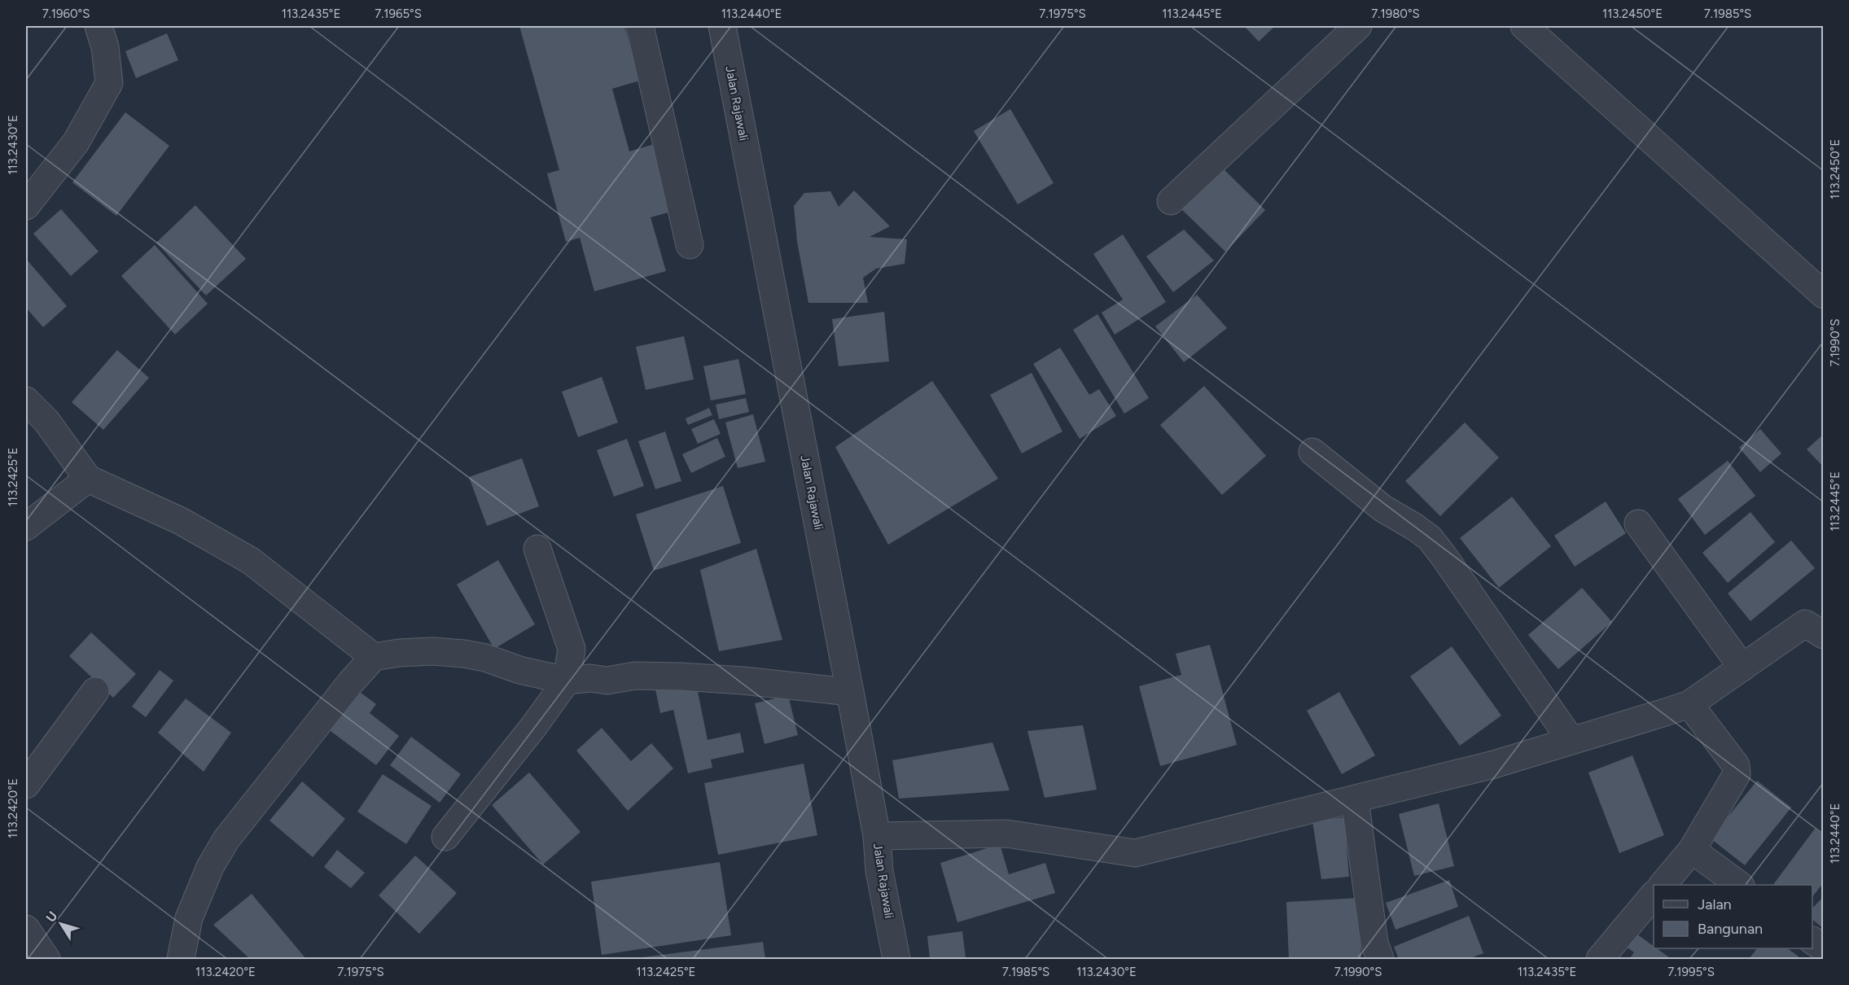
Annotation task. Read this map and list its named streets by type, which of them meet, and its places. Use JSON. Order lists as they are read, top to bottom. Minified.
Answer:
{"streets":{"street":["Jalan Rajawali"]},"legend":["Jalan","Bangunan"],"north":"top left","coordinates":["7.1960°S","113.2435°E","7.1965°S","113.2440°E","7.1975°S","113.2445°E","7.1980°S","113.2450°E","7.1985°S","113.2430°E","7.1990°S","113.2425°E","113.2420°E","7.1995°S"]}
